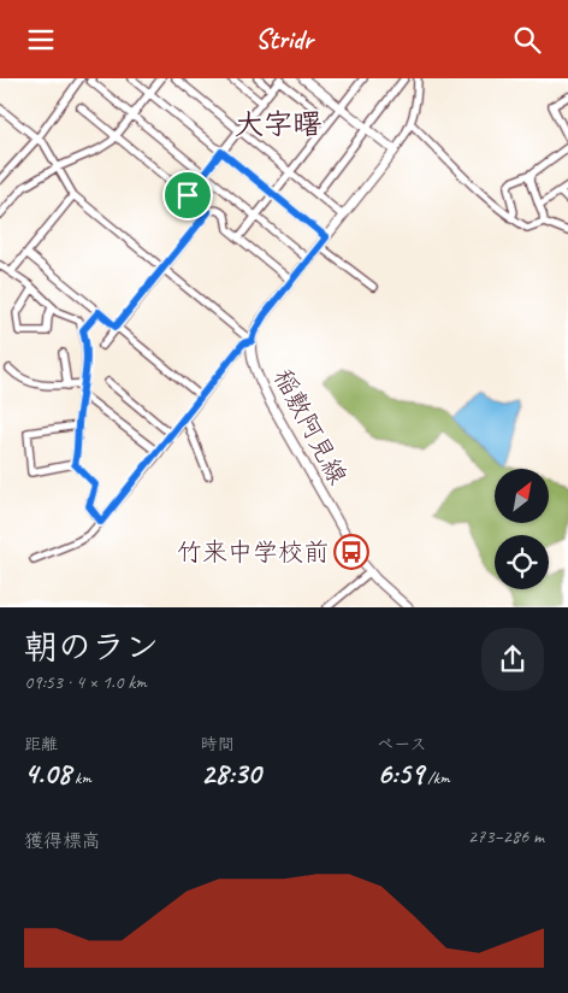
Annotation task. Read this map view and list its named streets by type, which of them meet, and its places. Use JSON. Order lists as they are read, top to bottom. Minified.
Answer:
{"streets":{"main road":["稲敷阿見線"]},"districts":["大字曙"],"places":{"bus stop":["竹来中学校前"]},"north":"top right","page":{"header":"Stridr","heading":["朝のラン","09:53 · 4 × 1.0 km"],"stats":[["距離","4.08 km"],["時間","28:30"],["ペース","6:59 /km"]],"chart":["獲得標高","273–286 m"]}}
